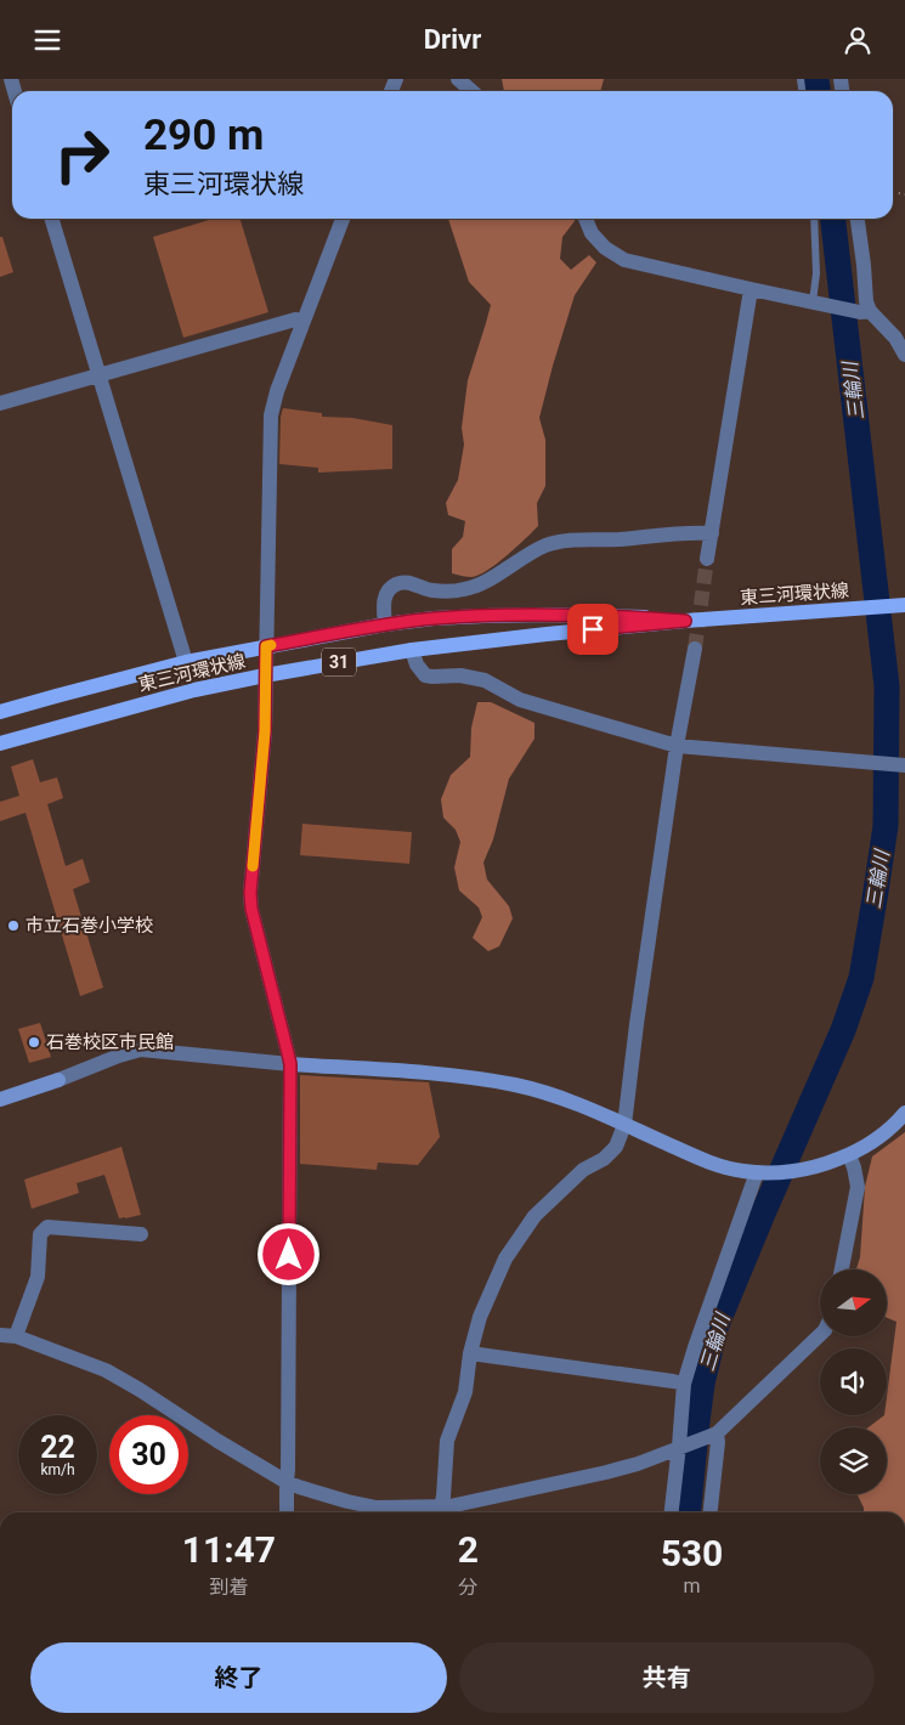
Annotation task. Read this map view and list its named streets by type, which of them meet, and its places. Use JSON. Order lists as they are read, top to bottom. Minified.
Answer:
{"streets":{"main road":["東三河環状線","31"]},"water":["三輪川"],"places":["市立石巻小学校","石巻校区市民館"],"north":"right","page":{"header":"Drivr","turn":["290 m","東三河環状線"],"speed":"22 km/h","limit":"30","eta":["11:47","到着","2","分","530","m"],"buttons":["終了","共有"]}}
